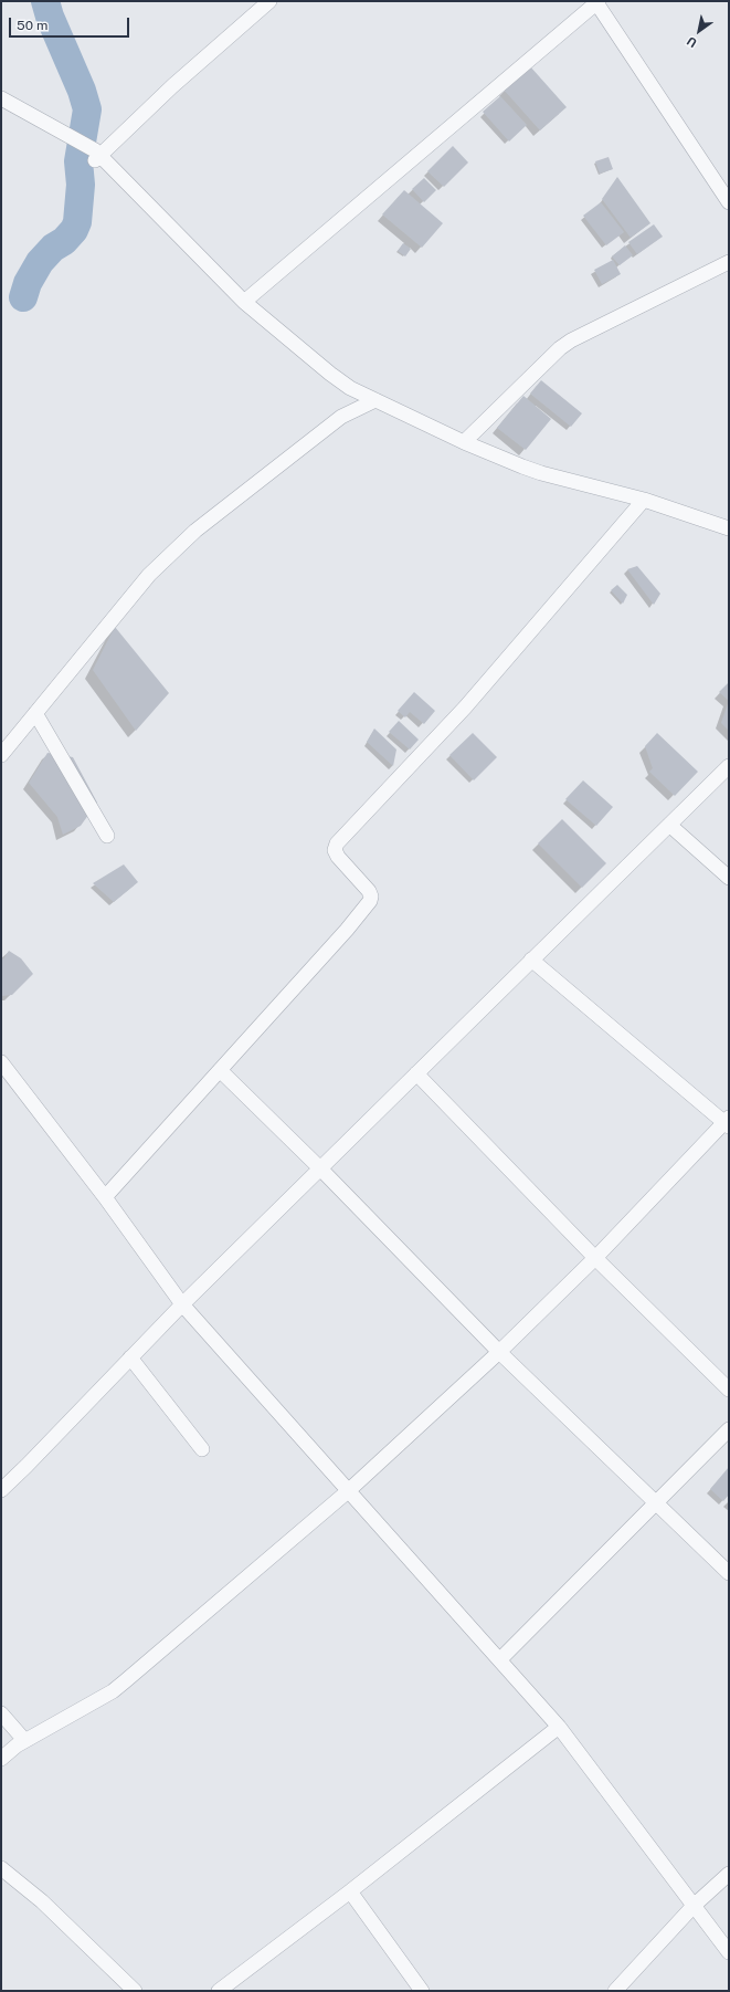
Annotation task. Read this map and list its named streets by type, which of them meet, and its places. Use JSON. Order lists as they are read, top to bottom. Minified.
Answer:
{"scale_bar":"50 m","north":"bottom left"}
